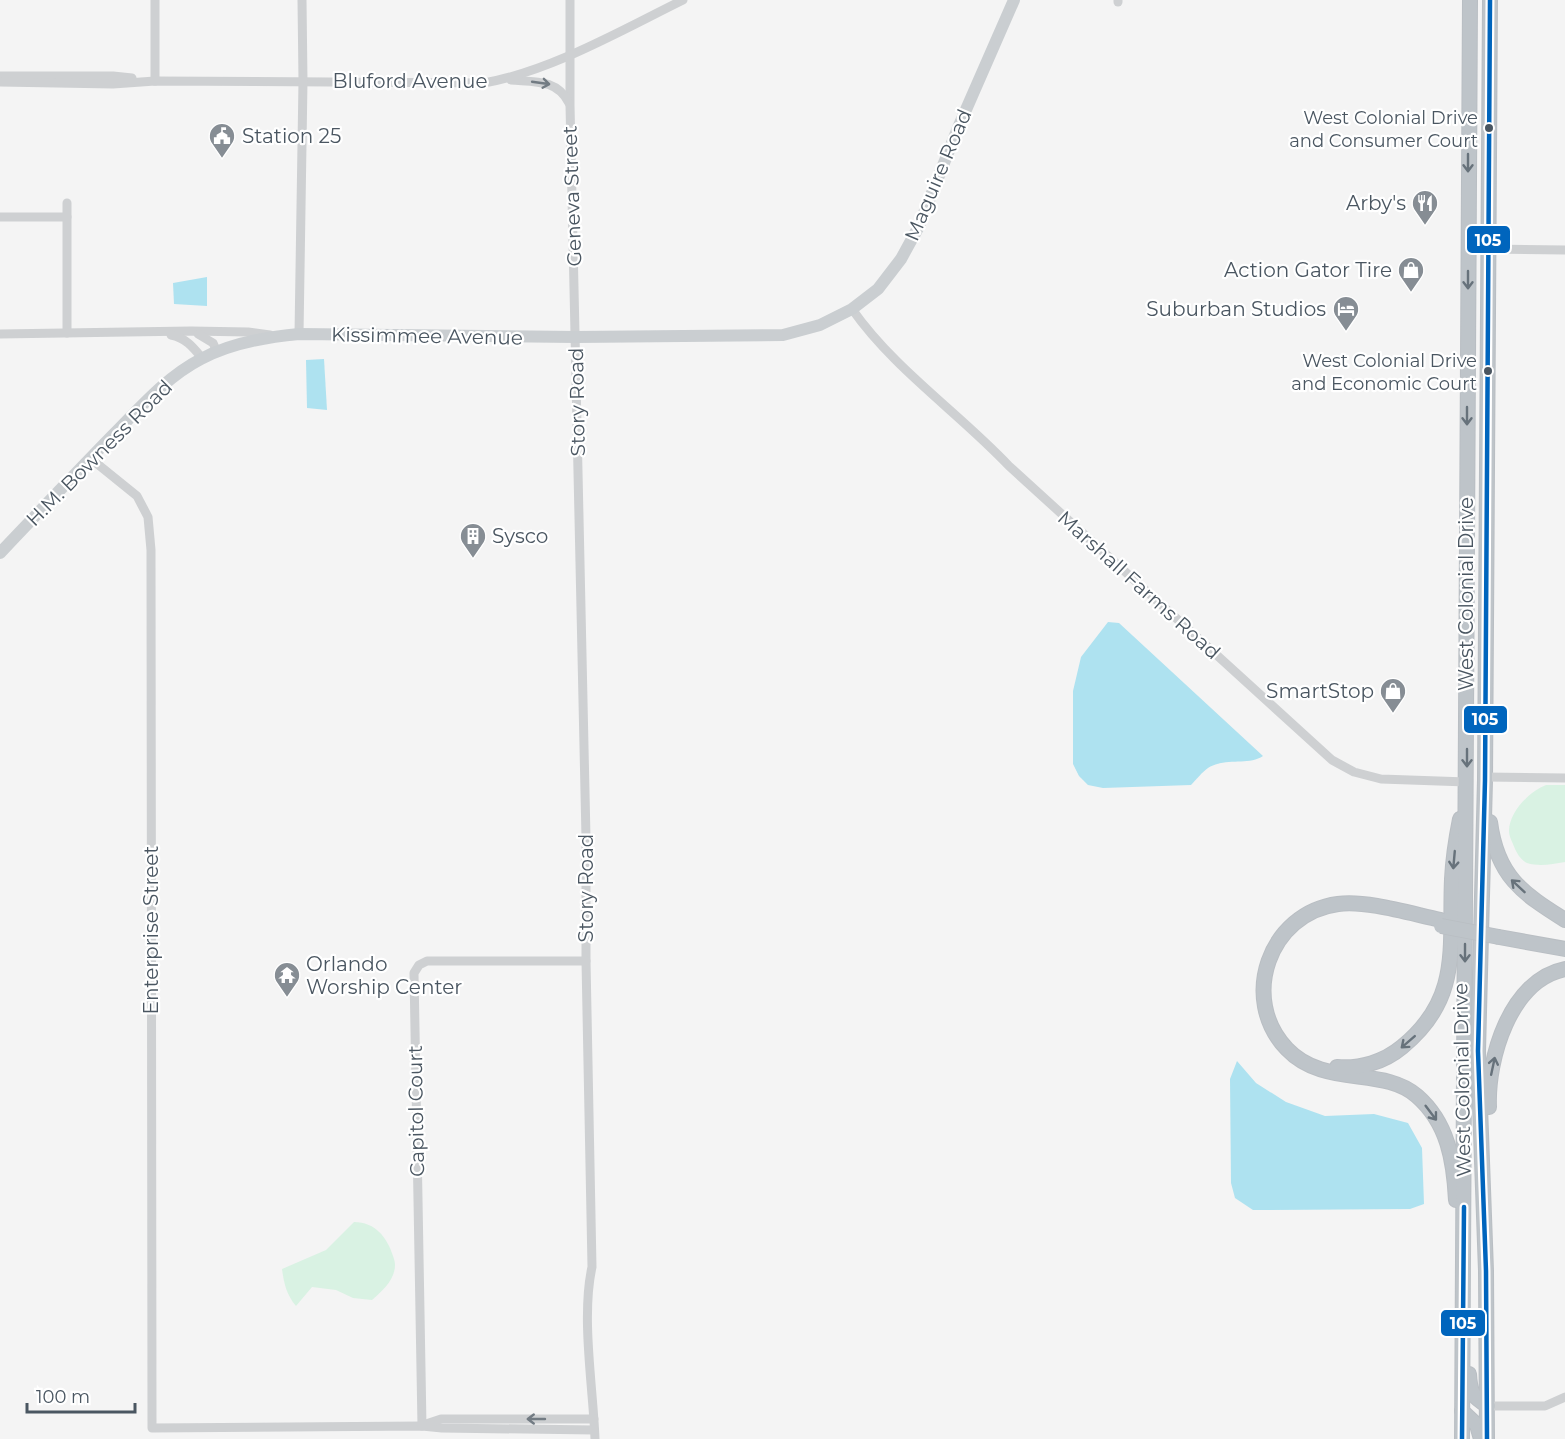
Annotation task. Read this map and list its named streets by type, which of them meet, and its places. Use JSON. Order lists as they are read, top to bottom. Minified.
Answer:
{"streets":{"highway":["West Colonial Drive"],"main road":["Maguire Road","Kissimmee Avenue","H.M. Bowness Road"],"street":["Bluford Avenue","Geneva Street","Story Road","Marshall Farms Road","Enterprise Street","Capitol Court"]},"crossings":[["Bluford Avenue","Geneva Street"],["Maguire Road","Geneva Street"],["Maguire Road","Kissimmee Avenue"],["Maguire Road","Story Road"],["Maguire Road","Marshall Farms Road"],["Geneva Street","Kissimmee Avenue"],["Geneva Street","Story Road"],["Kissimmee Avenue","Story Road"],["Kissimmee Avenue","H.M. Bowness Road"],["Story Road","Capitol Court"],["H.M. Bowness Road","Enterprise Street"],["Marshall Farms Road","West Colonial Drive"],["Enterprise Street","Capitol Court"]],"places":{"other":["West Colonial Drive and Consumer Court","West Colonial Drive and Economic Court"],"public building":["Station 25"],"restaurant":["Arby's"],"shop":["Action Gator Tire","SmartStop"],"hotel":["Suburban Studios"],"building":["Sysco"],"temple":["Orlando Worship Center"]},"lines":["transit line 105"],"scale_bar":"100 m"}
